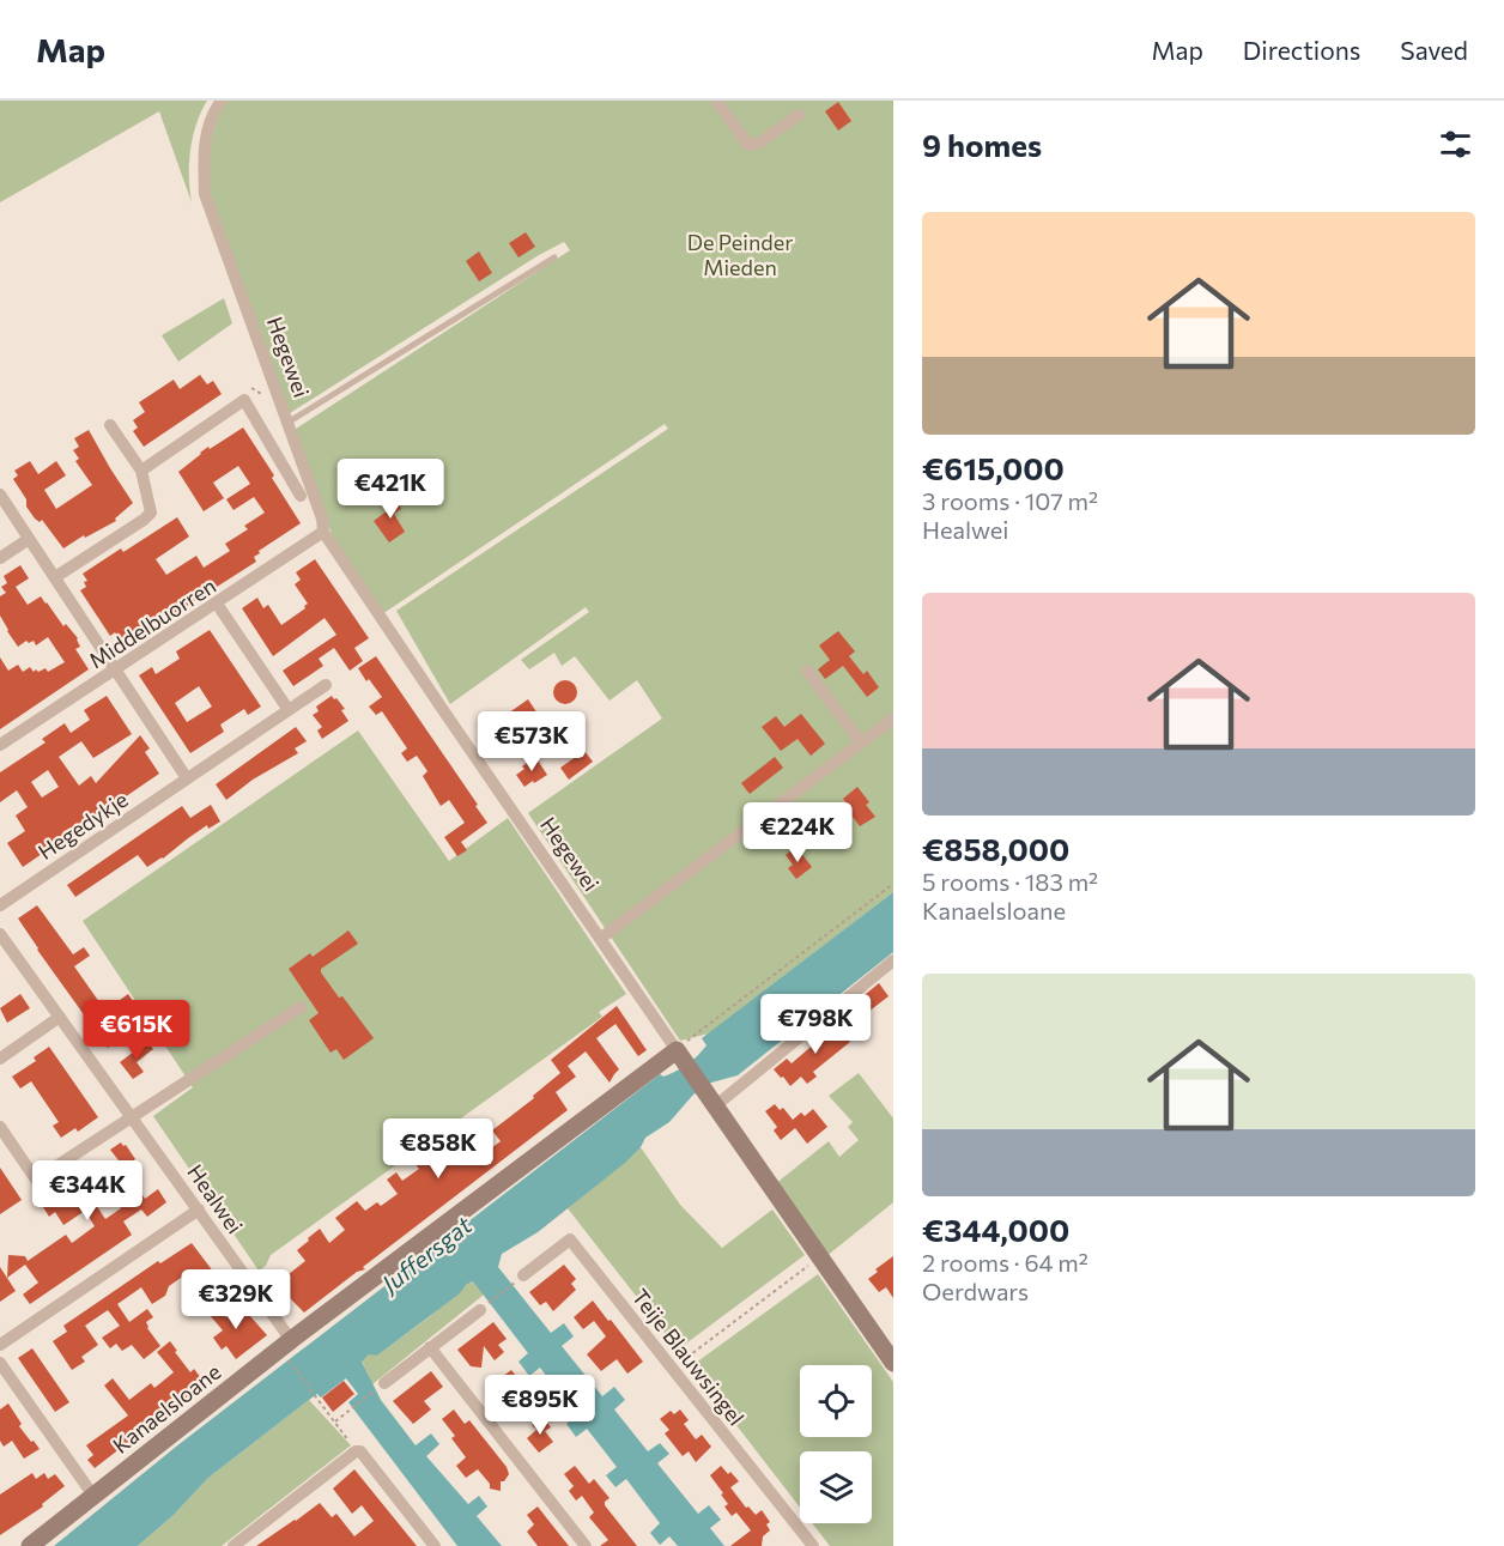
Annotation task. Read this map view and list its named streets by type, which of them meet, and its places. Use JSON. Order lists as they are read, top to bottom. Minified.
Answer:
{"streets":{"street":["Hegewei","Middelbuorren","Hegedykje","Healwei","Teije Blauwsingel","Kanaelsloane"]},"crossings":[["Hegewei","Middelbuorren"],["Hegewei","Kanaelsloane"],["Healwei","Kanaelsloane"]],"water":["Juffersgat"],"parks":["De Peinder Mieden"],"page":{"header":"Map","nav":["Map","Directions","Saved"],"heading":"9 homes","list":[{"name":"€615,000","note":"3 rooms · 107 m² · Healwei"},{"name":"€858,000","note":"5 rooms · 183 m² · Kanaelsloane"},{"name":"€344,000","note":"2 rooms · 64 m² · Oerdwars"}],"price":["€421K","€573K","€224K","€798K","€615K","€858K","€344K","€329K","€895K"]}}
